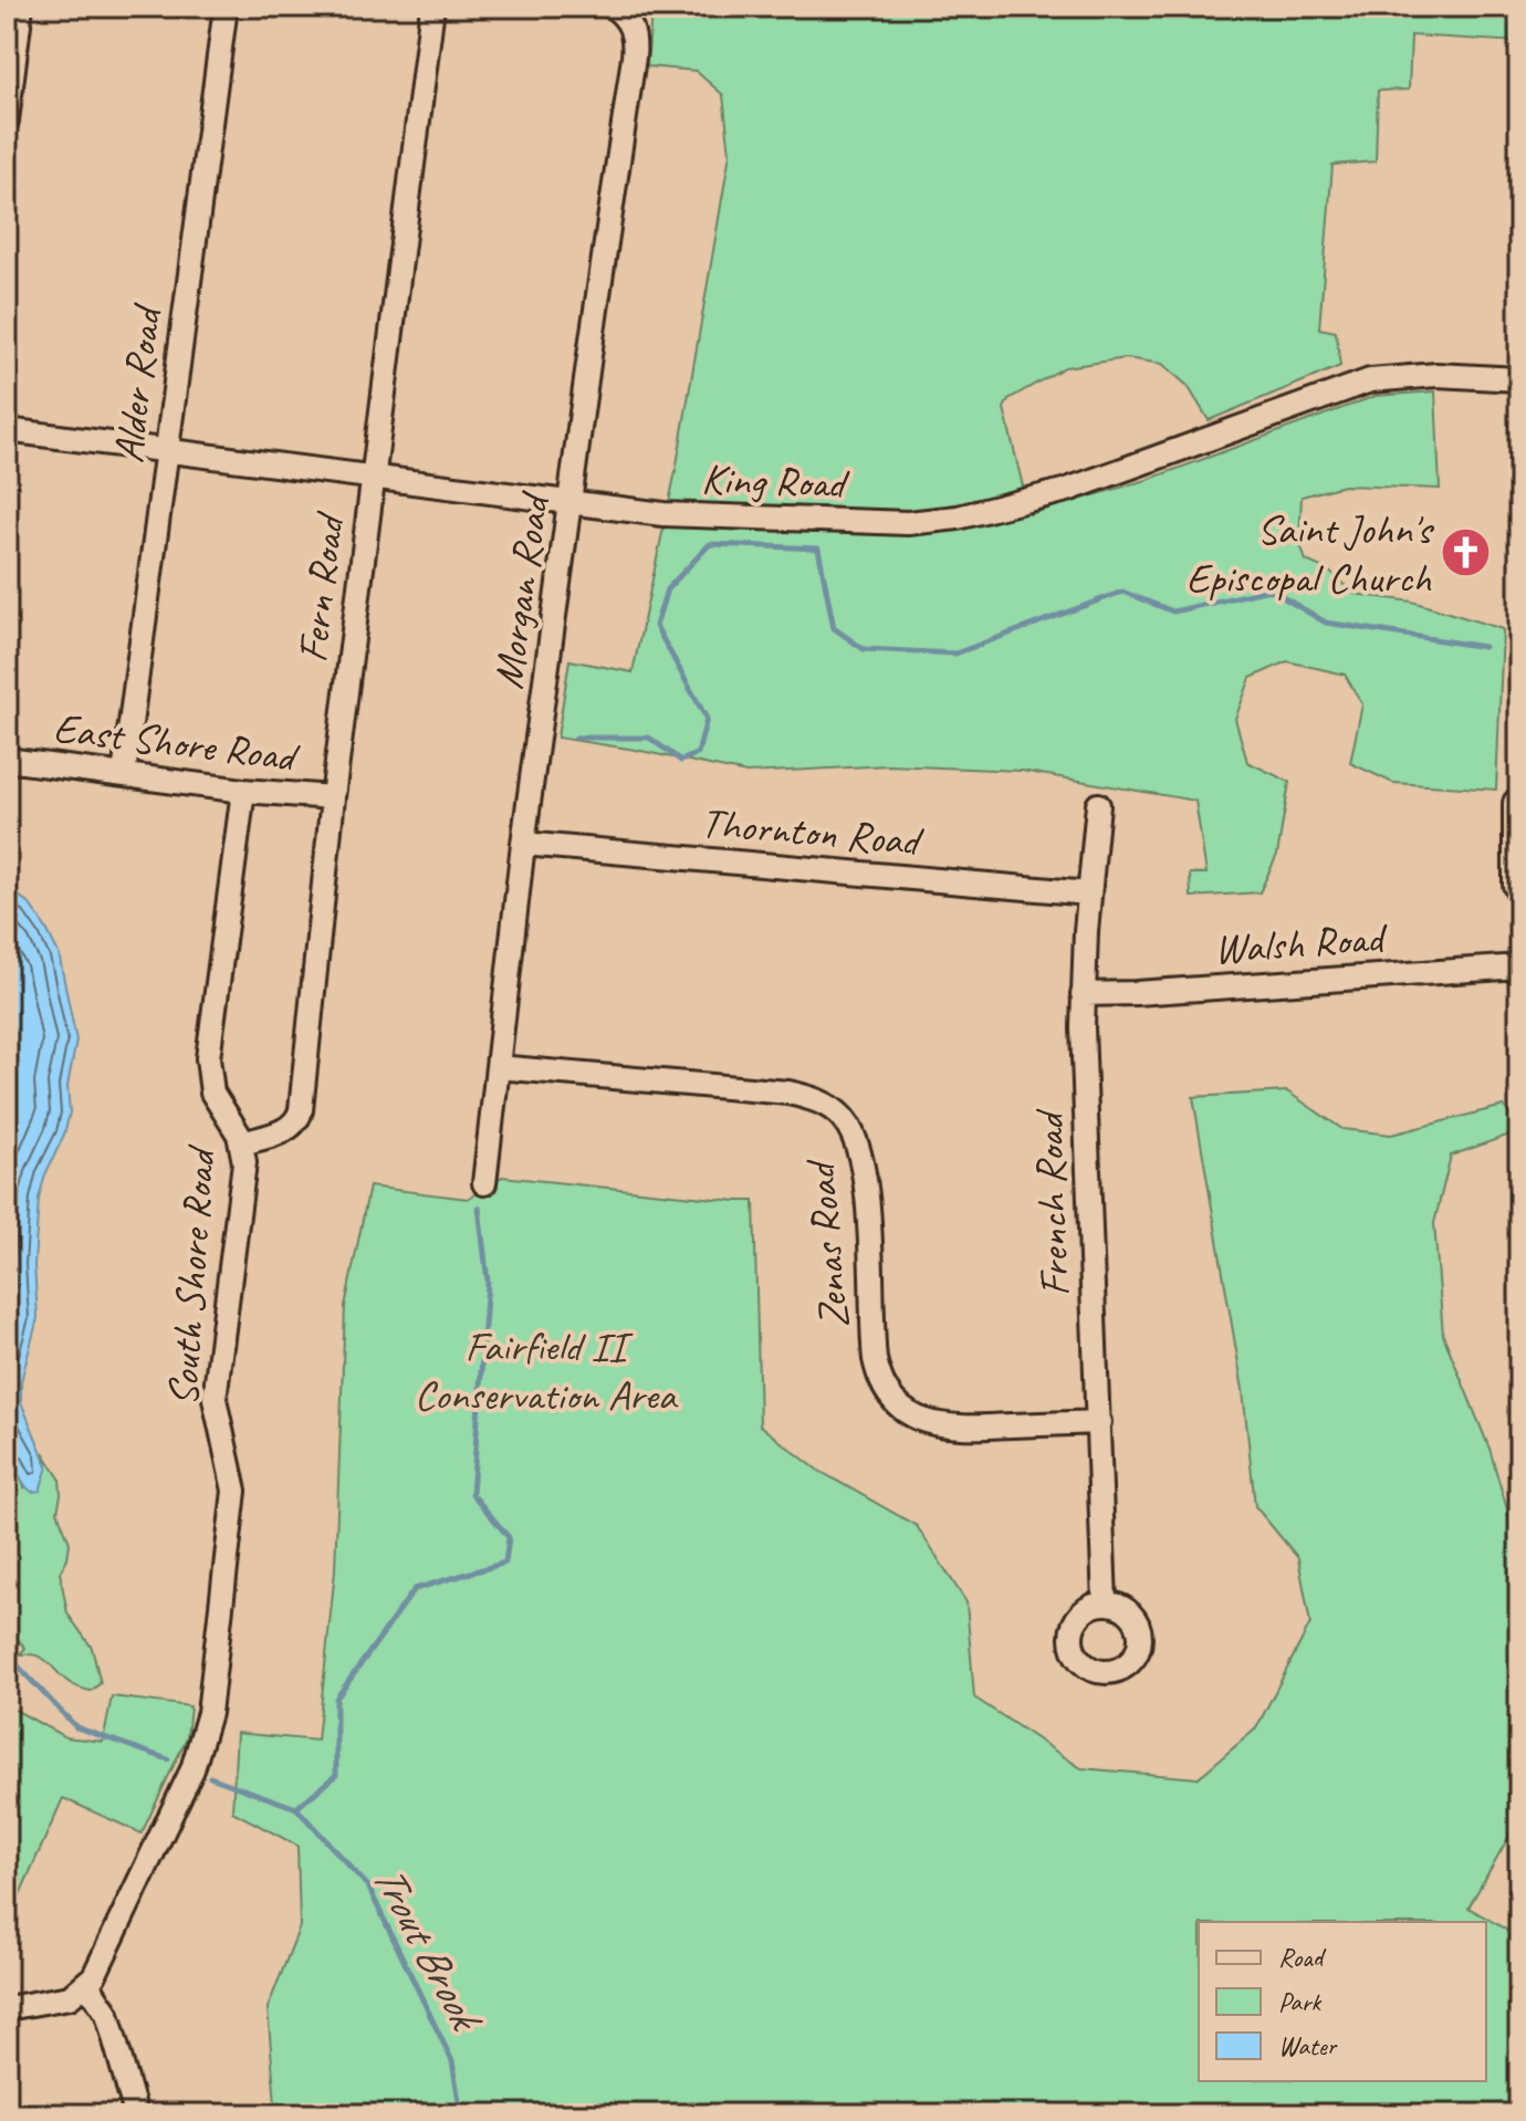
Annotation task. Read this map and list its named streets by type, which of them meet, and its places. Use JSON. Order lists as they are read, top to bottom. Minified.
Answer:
{"streets":{"street":["Alder Road","King Road","Fern Road","Morgan Road","East Shore Road","Thornton Road","Walsh Road","French Road","Zenas Road","South Shore Road"]},"crossings":[["Alder Road","King Road"],["Alder Road","East Shore Road"],["King Road","Fern Road"],["King Road","Morgan Road"],["Fern Road","East Shore Road"],["Fern Road","South Shore Road"],["Morgan Road","Thornton Road"],["Morgan Road","Zenas Road"],["East Shore Road","South Shore Road"],["Thornton Road","French Road"],["Walsh Road","French Road"],["French Road","Zenas Road"]],"water":["Trout Brook"],"parks":["Fairfield II Conservation Area"],"places":{"church":["Saint John's Episcopal Church"]},"legend":["Road","Park","Water"]}
